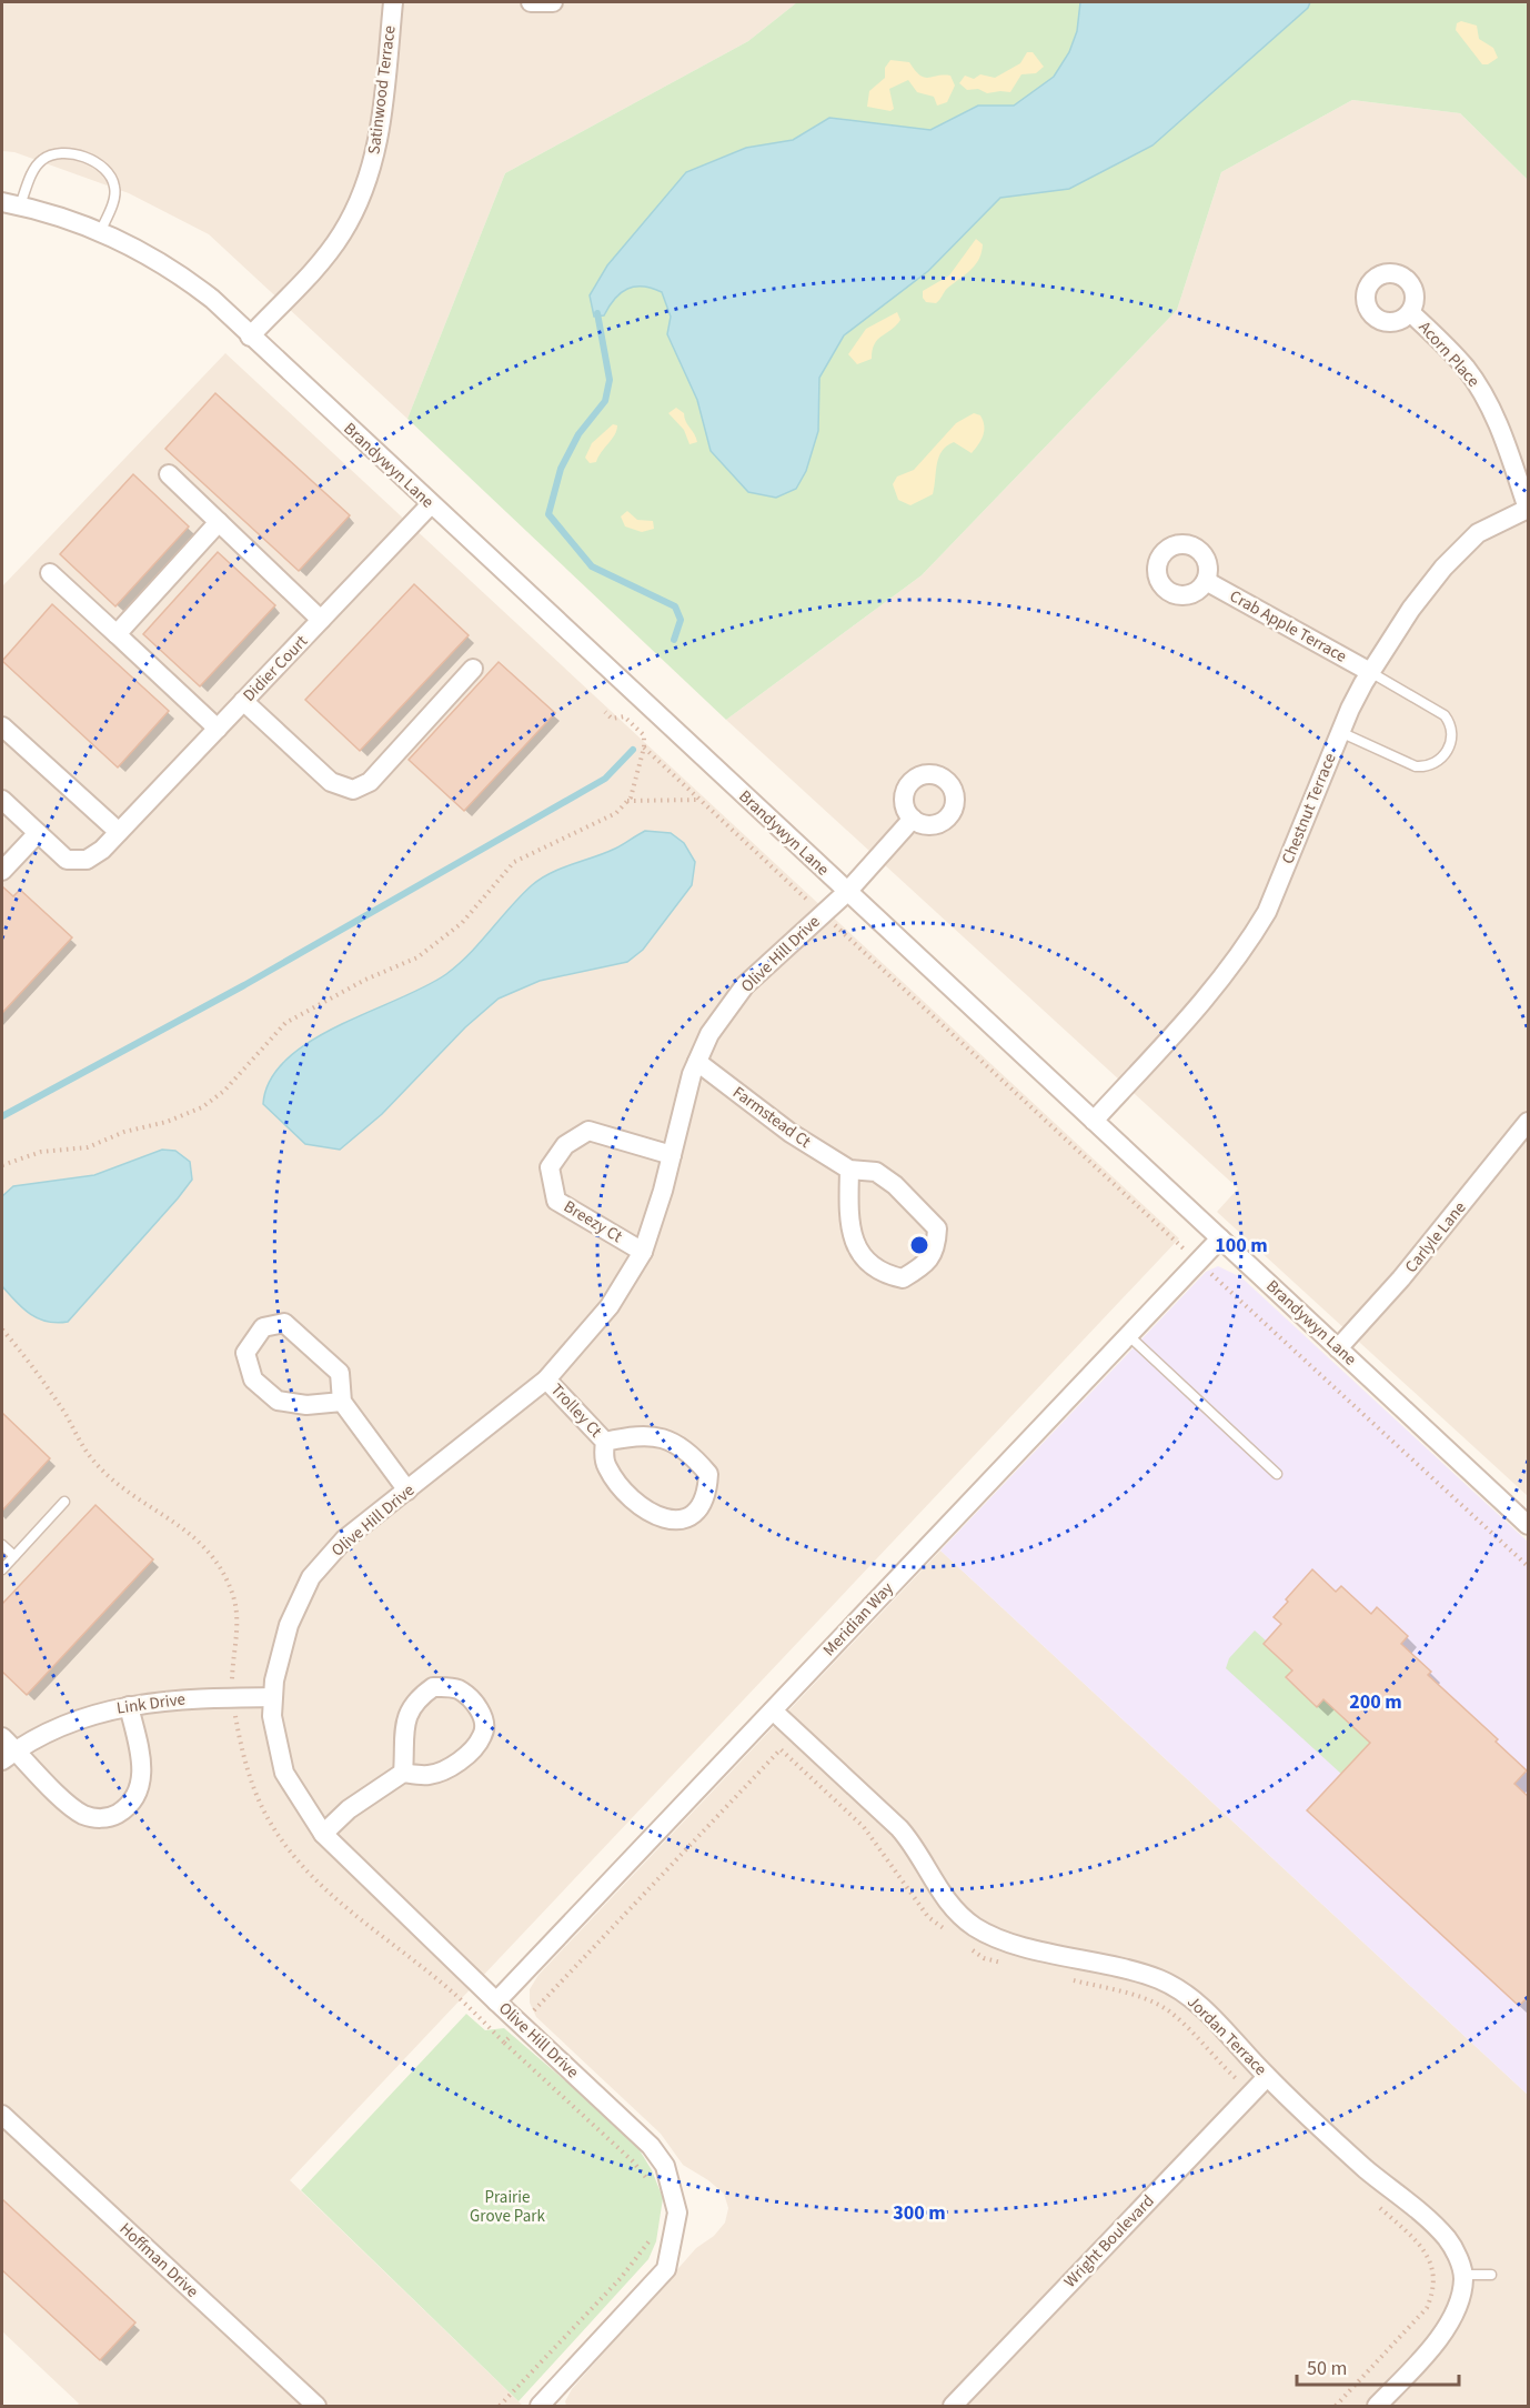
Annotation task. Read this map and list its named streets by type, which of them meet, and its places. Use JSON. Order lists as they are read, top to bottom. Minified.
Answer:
{"streets":{"street":["Satinwood Terrace","Acorn Place","Brandywyn Lane","Crab Apple Terrace","Didier Court","Chestnut Terrace","Olive Hill Drive","Farmstead Ct","Breezy Ct","Carlyle Lane","Trolley Ct","Meridian Way","Link Drive","Jordan Terrace","Wright Boulevard","Hoffman Drive"]},"crossings":[["Satinwood Terrace","Brandywyn Lane"],["Acorn Place","Chestnut Terrace"],["Brandywyn Lane","Didier Court"],["Brandywyn Lane","Chestnut Terrace"],["Brandywyn Lane","Olive Hill Drive"],["Brandywyn Lane","Carlyle Lane"],["Brandywyn Lane","Meridian Way"],["Crab Apple Terrace","Chestnut Terrace"],["Olive Hill Drive","Farmstead Ct"],["Olive Hill Drive","Breezy Ct"],["Olive Hill Drive","Trolley Ct"],["Olive Hill Drive","Meridian Way"],["Olive Hill Drive","Link Drive"],["Meridian Way","Jordan Terrace"],["Jordan Terrace","Wright Boulevard"]],"parks":["Prairie Grove Park"],"scale_bar":"50 m","rings":["100 m","200 m","300 m"]}
